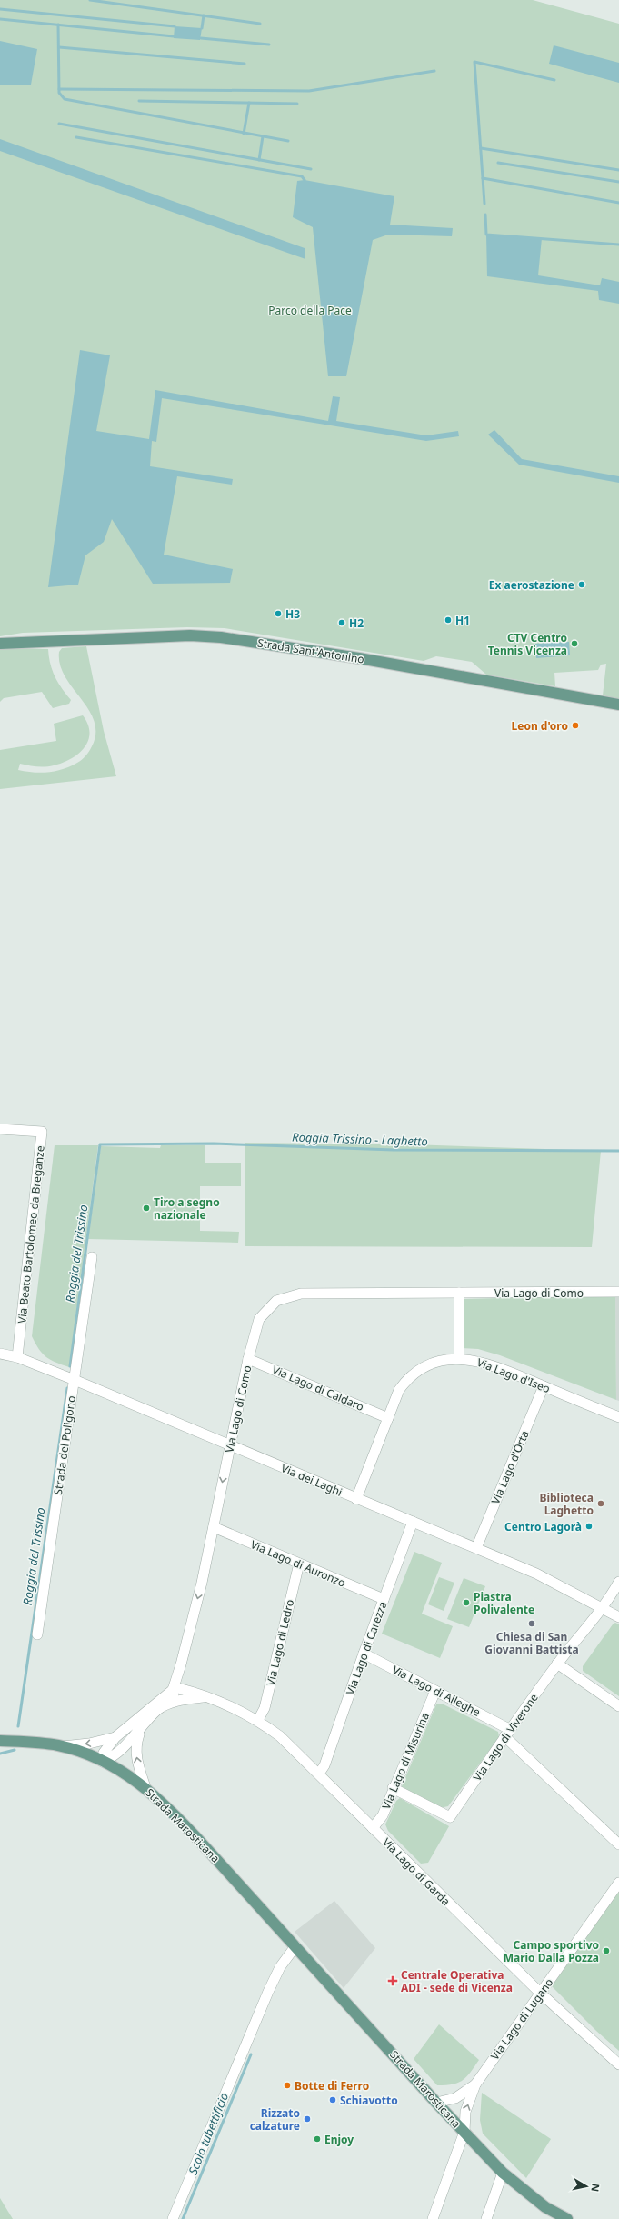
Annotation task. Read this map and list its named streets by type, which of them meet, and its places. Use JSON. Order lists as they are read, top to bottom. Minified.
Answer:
{"streets":{"main road":["Strada Sant'Antonino","Strada Marosticana"],"street":["Via Beato Bartolomeo da Breganze","Via Lago di Como","Via Lago d'Iseo","Via Lago di Caldaro","Strada del Poligono","Via Lago d'Orta","Via dei Laghi","Via Lago di Auronzo","Via Lago di Ledro","Via Lago di Carezza","Via Lago di Alleghe","Via Lago di Viverone","Via Lago di Misurina","Via Lago di Garda","Via Lago di Lugano"]},"crossings":[["Via Beato Bartolomeo da Breganze","Via dei Laghi"],["Via Lago di Como","Via Lago di Caldaro"],["Via Lago di Como","Via dei Laghi"],["Via Lago di Como","Via Lago di Auronzo"],["Via Lago di Como","Via Lago di Garda"],["Via Lago d'Iseo","Via Lago di Caldaro"],["Via Lago d'Iseo","Via Lago d'Orta"],["Via Lago d'Iseo","Via dei Laghi"],["Strada del Poligono","Via dei Laghi"],["Via Lago d'Orta","Via dei Laghi"],["Via dei Laghi","Via Lago di Carezza"],["Via dei Laghi","Via Lago di Viverone"],["Via Lago di Auronzo","Via Lago di Ledro"],["Via Lago di Auronzo","Via Lago di Carezza"],["Via Lago di Ledro","Via Lago di Garda"],["Via Lago di Carezza","Via Lago di Alleghe"],["Via Lago di Carezza","Via Lago di Garda"],["Via Lago di Alleghe","Via Lago di Viverone"],["Via Lago di Alleghe","Via Lago di Misurina"],["Via Lago di Viverone","Via Lago di Misurina"],["Via Lago di Misurina","Via Lago di Garda"],["Strada Marosticana","Via Lago di Garda"],["Strada Marosticana","Via Lago di Lugano"],["Via Lago di Garda","Via Lago di Lugano"]],"water":["Roggia Trissino - Laghetto","Roggia del Trissino","Scolo tubettificio"],"parks":["Parco della Pace"],"places":{"other":["Ex aerostazione","H3","H1","H2","CTV Centro Tennis Vicenza","Leon d'oro","Tiro a segno nazionale","Biblioteca Laghetto","Centro Lagorà","Piastra Polivalente","Chiesa di San Giovanni Battista","Campo sportivo Mario Dalla Pozza","Botte di Ferro","Schiavotto","Rizzato calzature","Enjoy"],"health":["Centrale Operativa ADI - sede di Vicenza"]},"north":"right"}
